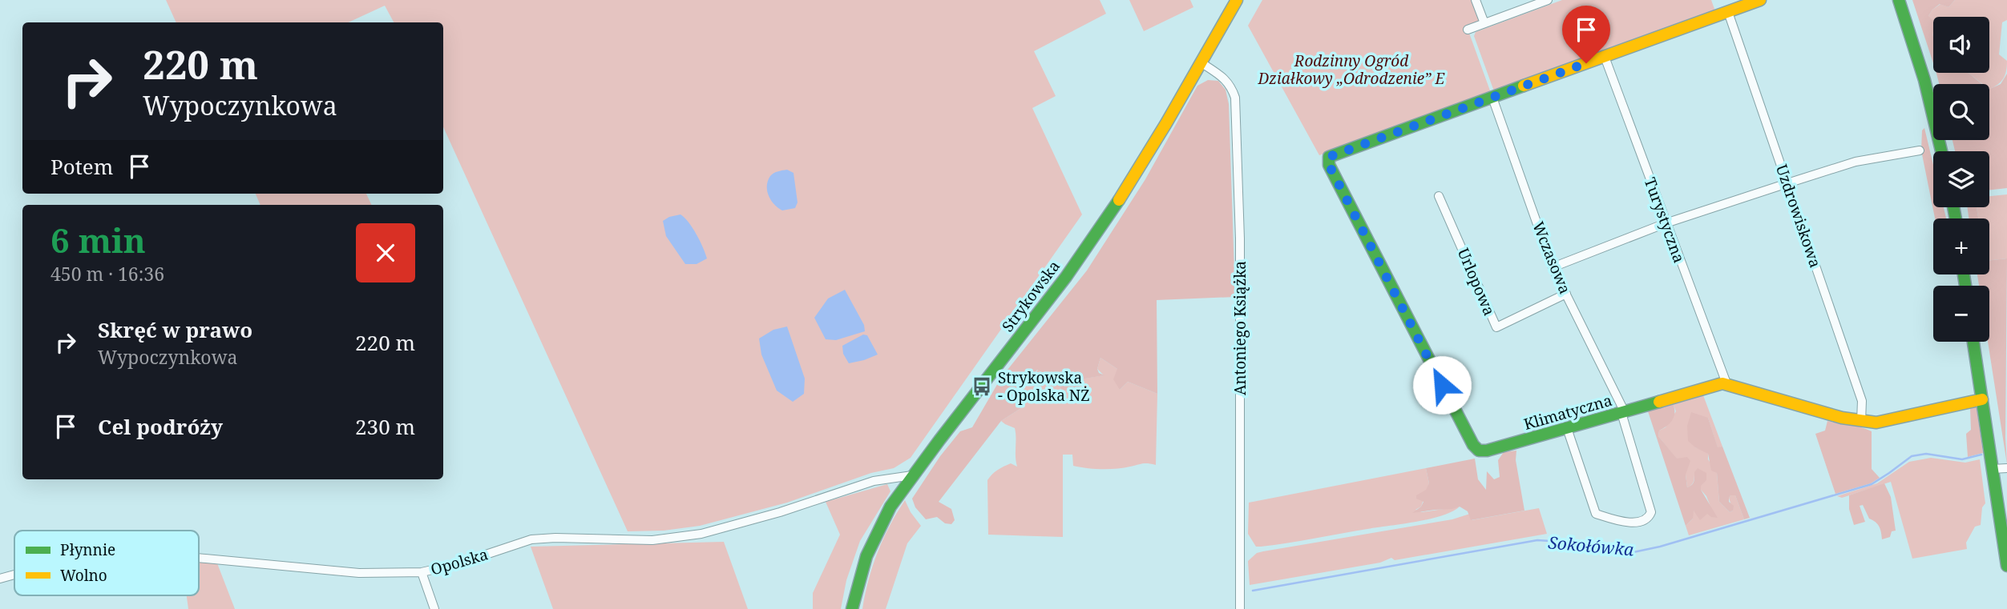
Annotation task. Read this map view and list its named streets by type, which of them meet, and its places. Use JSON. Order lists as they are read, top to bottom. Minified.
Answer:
{"streets":{"street":["Uzdrowiskowa","Turystyczna","Wczasowa","Urlopowa","Strykowska","Antoniego Książka","Klimatyczna","Opolska"]},"crossings":[["Turystyczna","Klimatyczna"],["Wczasowa","Urlopowa"],["Wczasowa","Klimatyczna"],["Strykowska","Antoniego Książka"],["Strykowska","Opolska"]],"water":["Sokołówka"],"parks":["Rodzinny Ogród Działkowy „Odrodzenie” E"],"places":{"bus stop":["Strykowska - Opolska NŻ"]},"legend":["Płynnie","Wolno"],"page":{"map_buttons":["+","−"],"turn":["220 m","Wypoczynkowa"],"then":"Potem","heading":["6 min","450 m · 16:36"],"list":[{"name":"Skręć w prawo","note":"Wypoczynkowa","value":"220 m"},{"name":"Cel podróży","value":"230 m"}]}}
